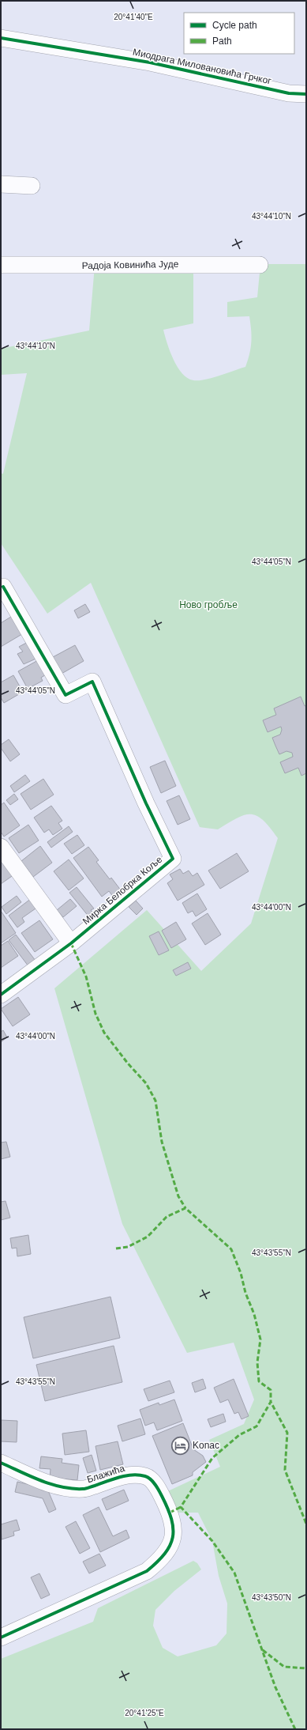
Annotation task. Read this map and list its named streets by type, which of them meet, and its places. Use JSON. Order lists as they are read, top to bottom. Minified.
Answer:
{"streets":{"street":["Миодрага Миловановића Грчког","Радоја Ковинића Јуде","Мирка Белобрка Коље","Блажића"]},"parks":["Ново гробље"],"places":{"hotel":["Konac"]},"legend":["Cycle path","Path"],"coordinates":["20°41'40\"E","43°44'10\"N","43°44'05\"N","43°44'00\"N","43°43'55\"N","43°43'50\"N","20°41'25\"E"]}
